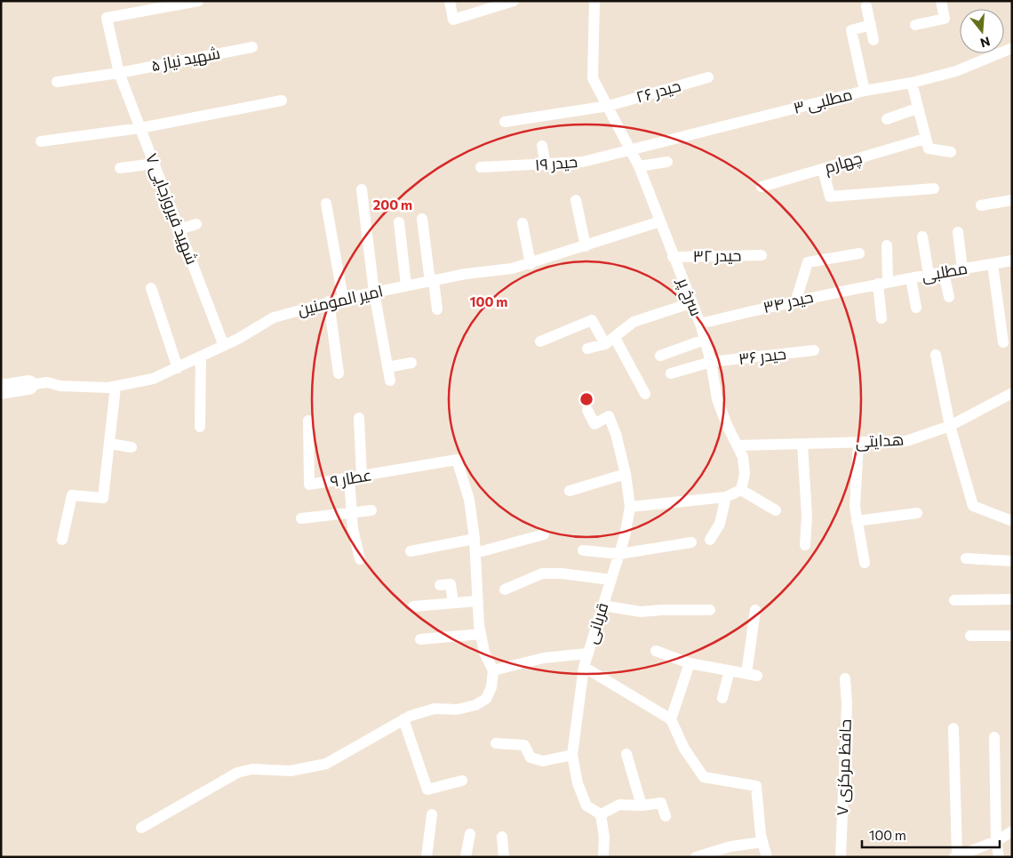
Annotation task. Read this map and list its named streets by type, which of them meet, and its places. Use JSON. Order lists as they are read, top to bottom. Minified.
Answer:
{"streets":{"street":["شهید نیاز ۵","حیدر ۲۶","مطلبی ۳","چهارم","حیدر ۱۹","شهید فیروزجایی ۷","حیدر ۳۲","مطلبی","سرخ پر","امیر المومنین","حیدر ۳۴","حیدر ۳۶","هدایتی","عطار ۹","قربانی","حافظ مرکزی ۷"]},"crossings":[["شهید نیاز ۵","شهید فیروزجایی ۷"],["حیدر ۲۶","سرخ پر"],["مطلبی ۳","حیدر ۱۹"],["مطلبی ۳","سرخ پر"],["حیدر ۱۹","سرخ پر"],["شهید فیروزجایی ۷","امیر المومنین"],["حیدر ۳۲","سرخ پر"],["مطلبی","حیدر ۳۴"],["سرخ پر","امیر المومنین"],["سرخ پر","حیدر ۳۴"],["سرخ پر","حیدر ۳۶"],["سرخ پر","هدایتی"]],"scale_bar":"100 m","north":"bottom","rings":["200 m","100 m"]}
